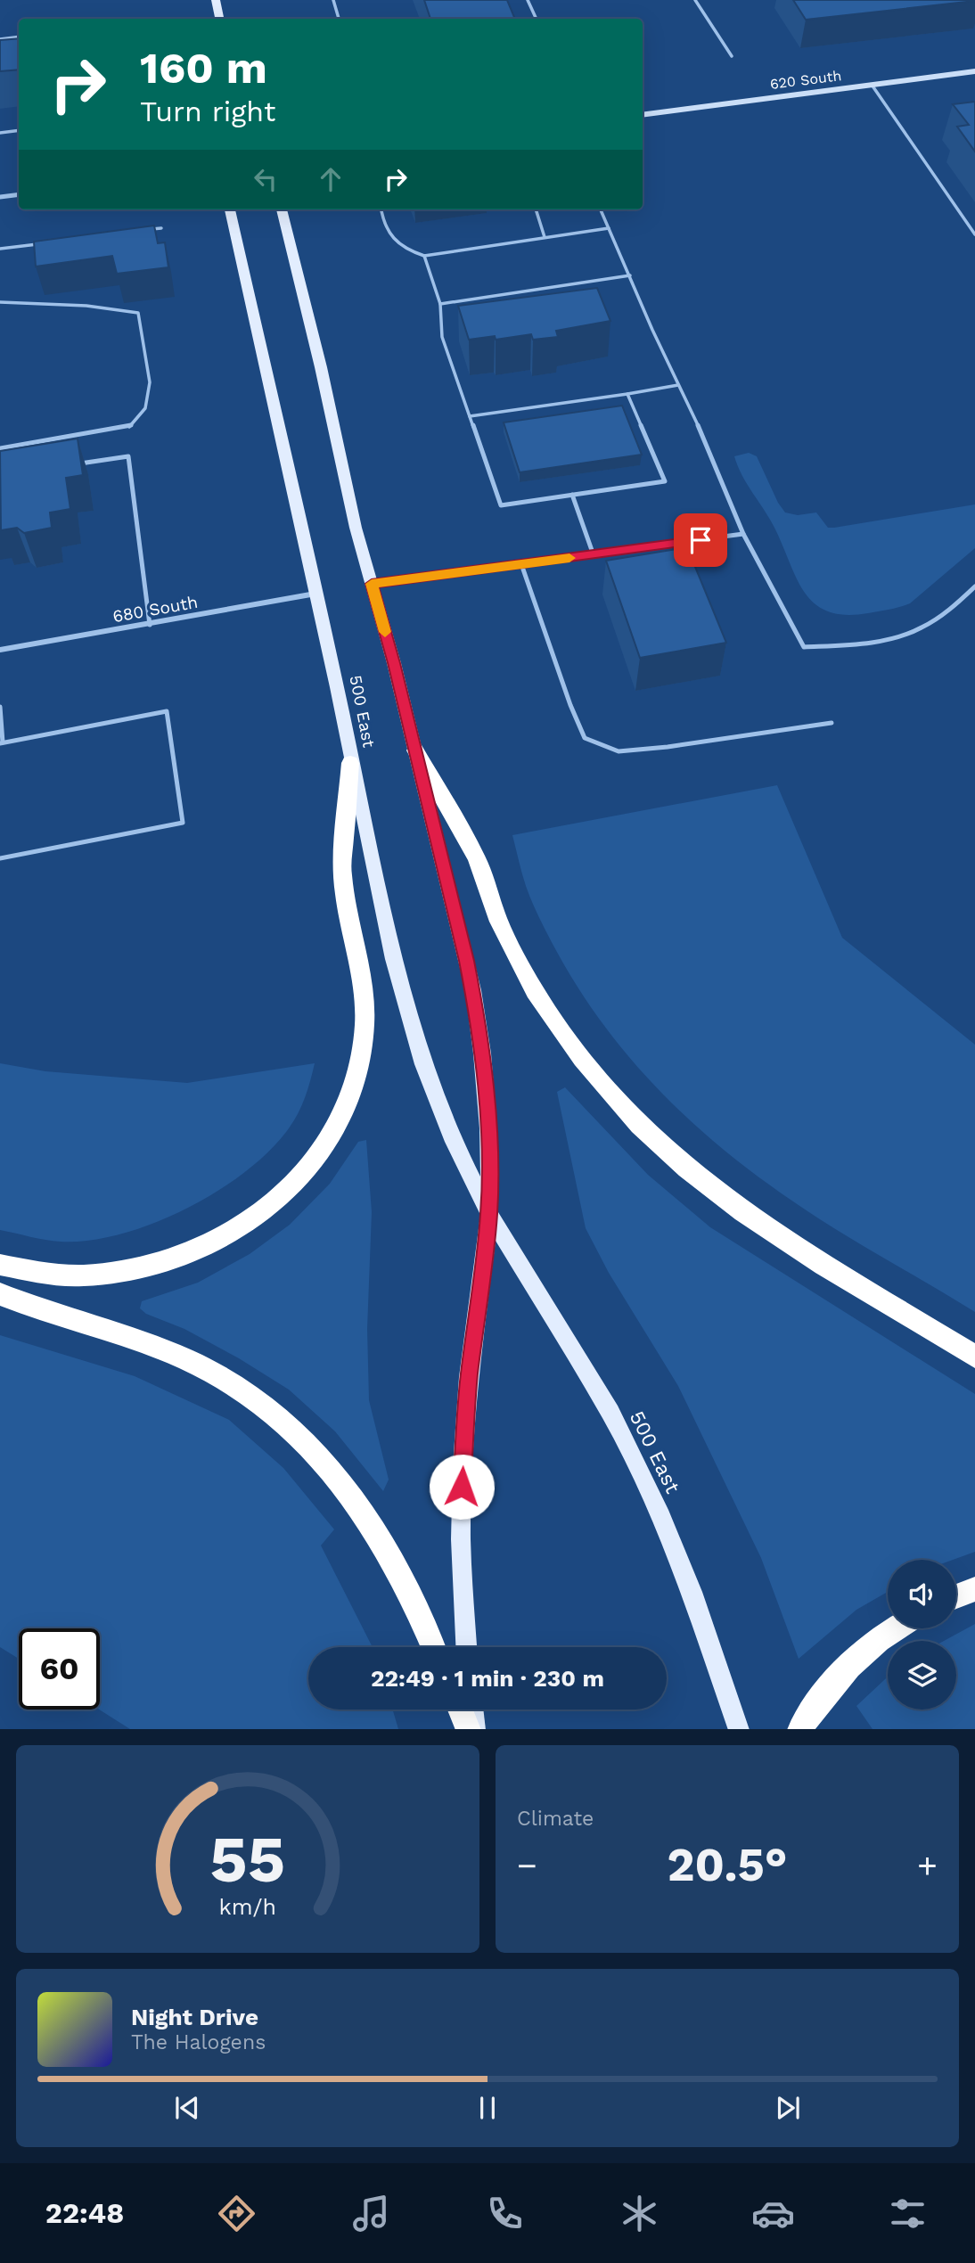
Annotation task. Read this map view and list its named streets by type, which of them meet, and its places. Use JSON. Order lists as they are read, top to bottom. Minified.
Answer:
{"streets":{"main road":["500 East"],"street":["620 South","680 South"]},"crossings":[["680 South","500 East"]],"page":{"turn":["160 m","Turn right"],"limit":"60","trip":"22:49 · 1 min · 230 m","tile":"Climate","heat":["−","20.5°","+"],"song":["Night Drive","The Halogens"],"tabs":"22:48","gauge":["55","km/h"]}}
